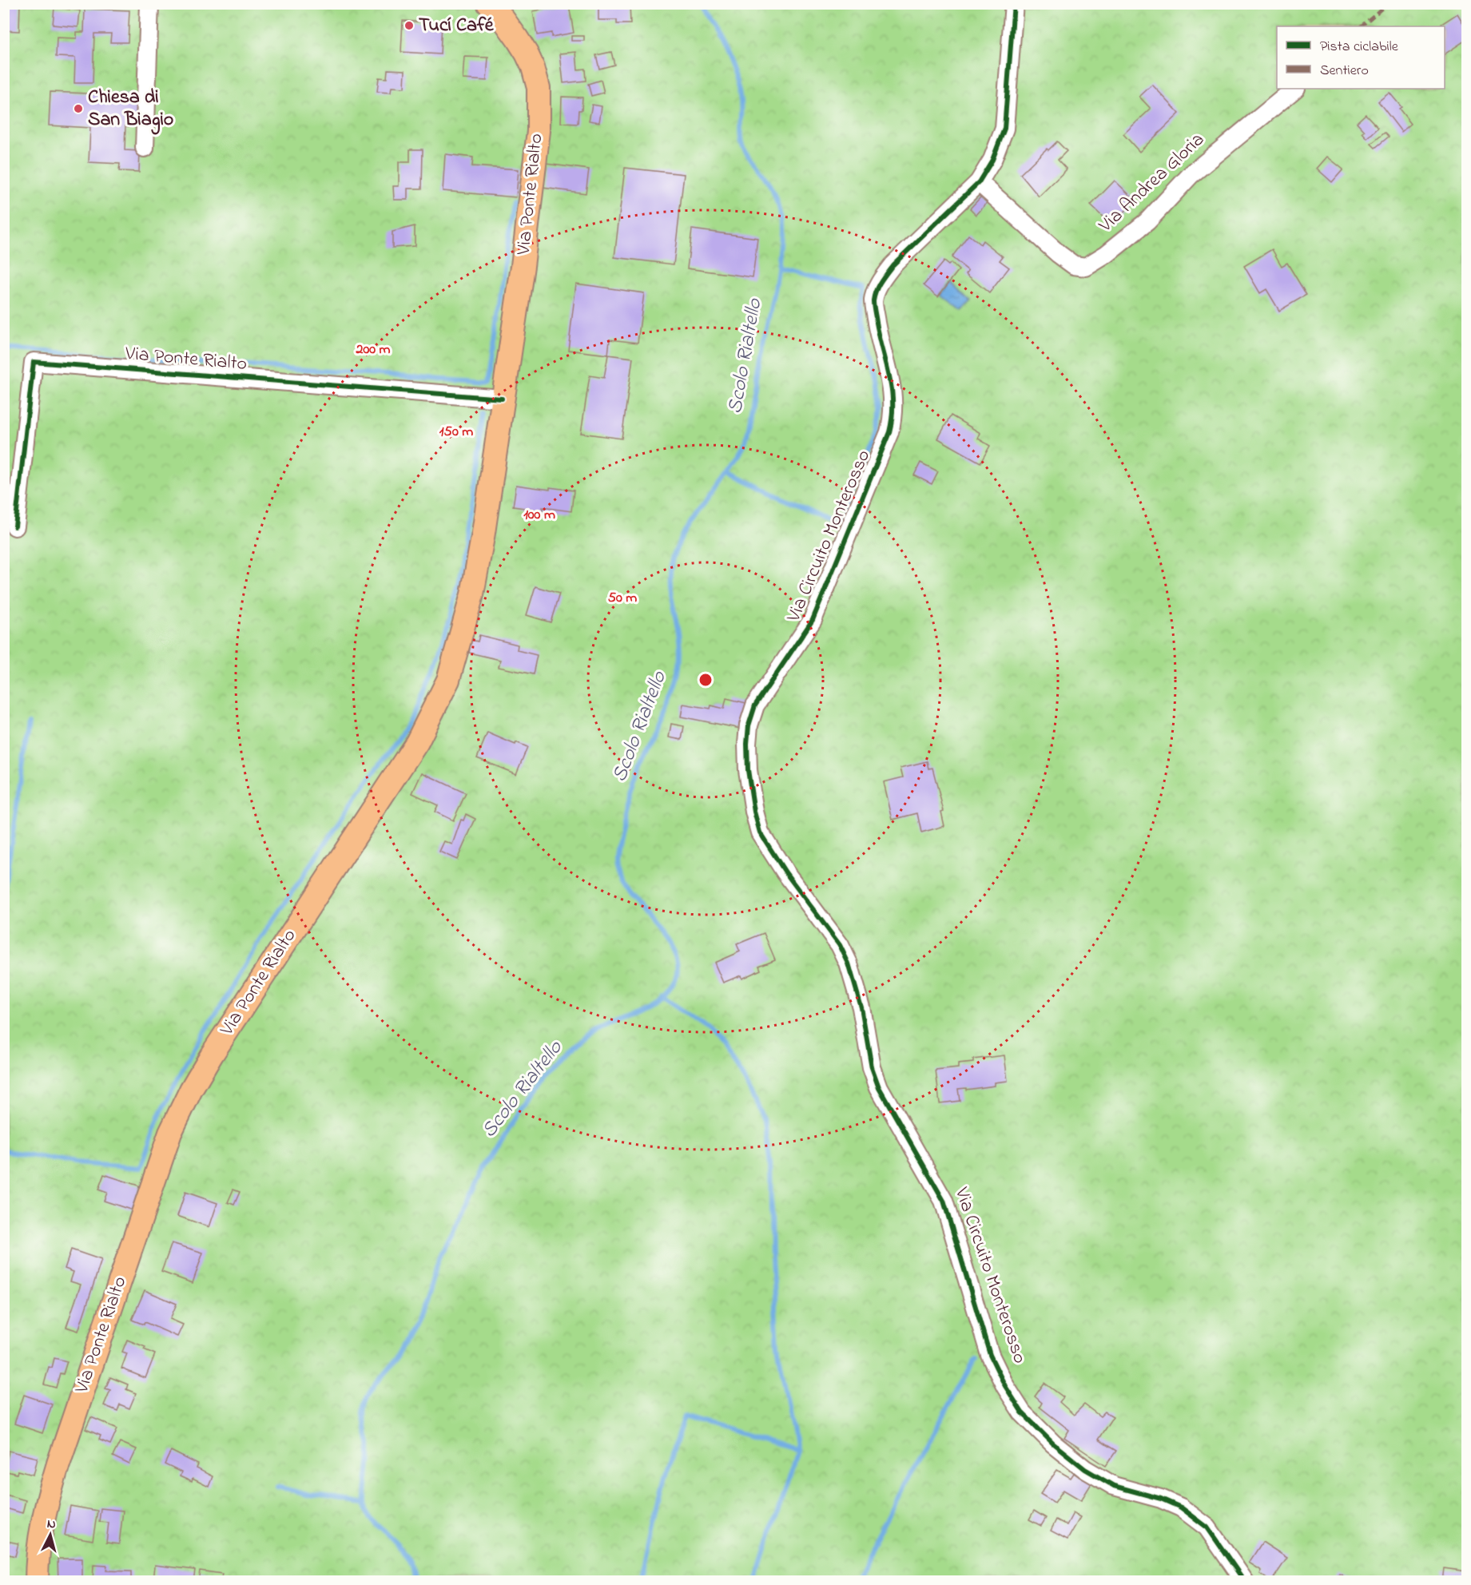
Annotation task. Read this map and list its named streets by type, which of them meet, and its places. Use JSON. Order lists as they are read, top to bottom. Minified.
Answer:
{"streets":{"main road":["Via Ponte Rialto"],"street":["Via Andrea Gloria","Via Circuito Monterosso"]},"crossings":[["Via Andrea Gloria","Via Circuito Monterosso"]],"water":["Scolo Rialtello"],"places":["Tucí Café","Chiesa di San Biagio"],"legend":["Pista ciclabile","Sentiero"],"north":"top","rings":["200 m","150 m","100 m","50 m"]}
